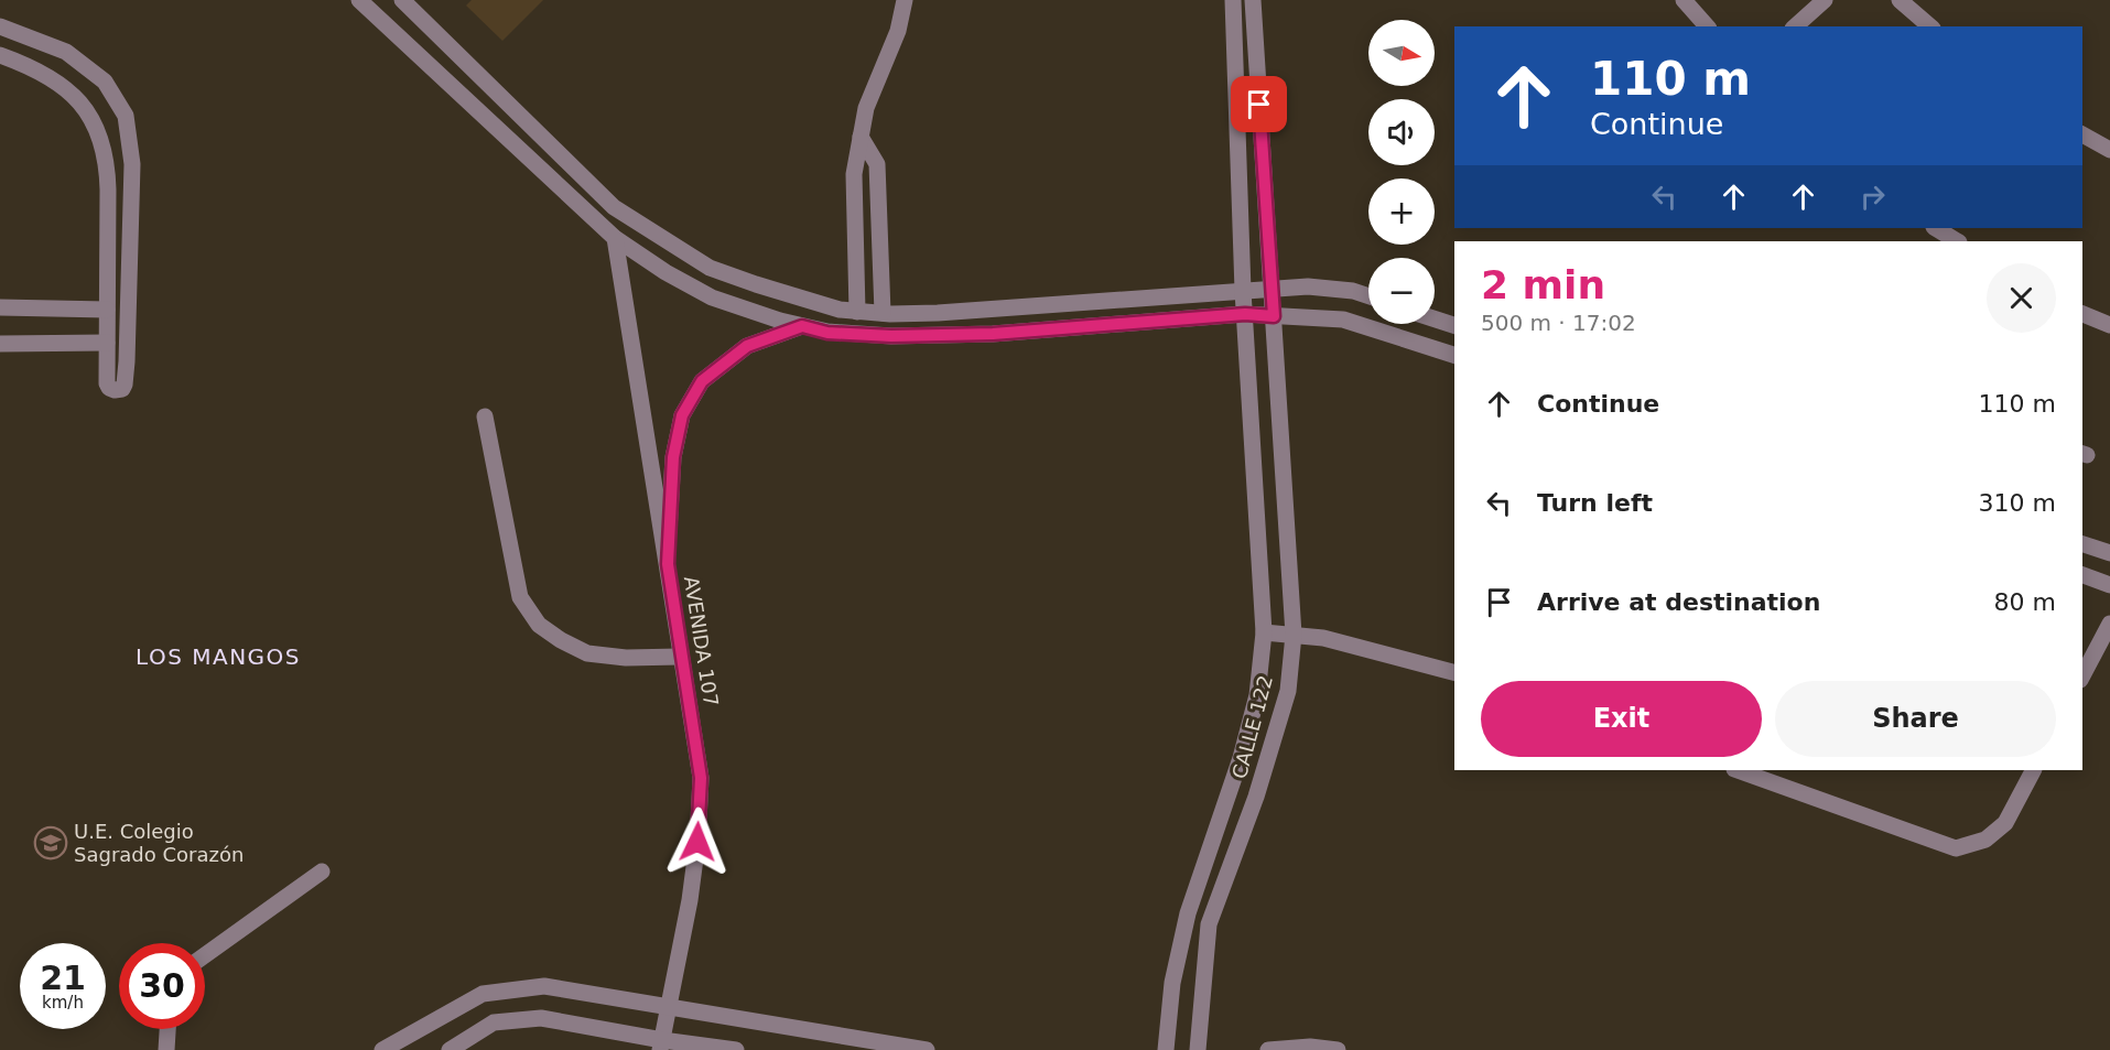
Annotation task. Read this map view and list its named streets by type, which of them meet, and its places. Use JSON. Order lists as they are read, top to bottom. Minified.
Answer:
{"streets":{"street":["AVENIDA 107","CALLE 122"]},"districts":["LOS MANGOS"],"places":{"school or university":["U.E. Colegio Sagrado Corazón"]},"north":"right","page":{"map_buttons":["+","−"],"turn":["110 m","Continue"],"heading":["2 min","500 m · 17:02"],"list":[{"name":"Continue","value":"110 m"},{"name":"Turn left","value":"310 m"},{"name":"Arrive at destination","value":"80 m"}],"buttons":["Exit","Share"],"speed":"21 km/h","limit":"30"}}
